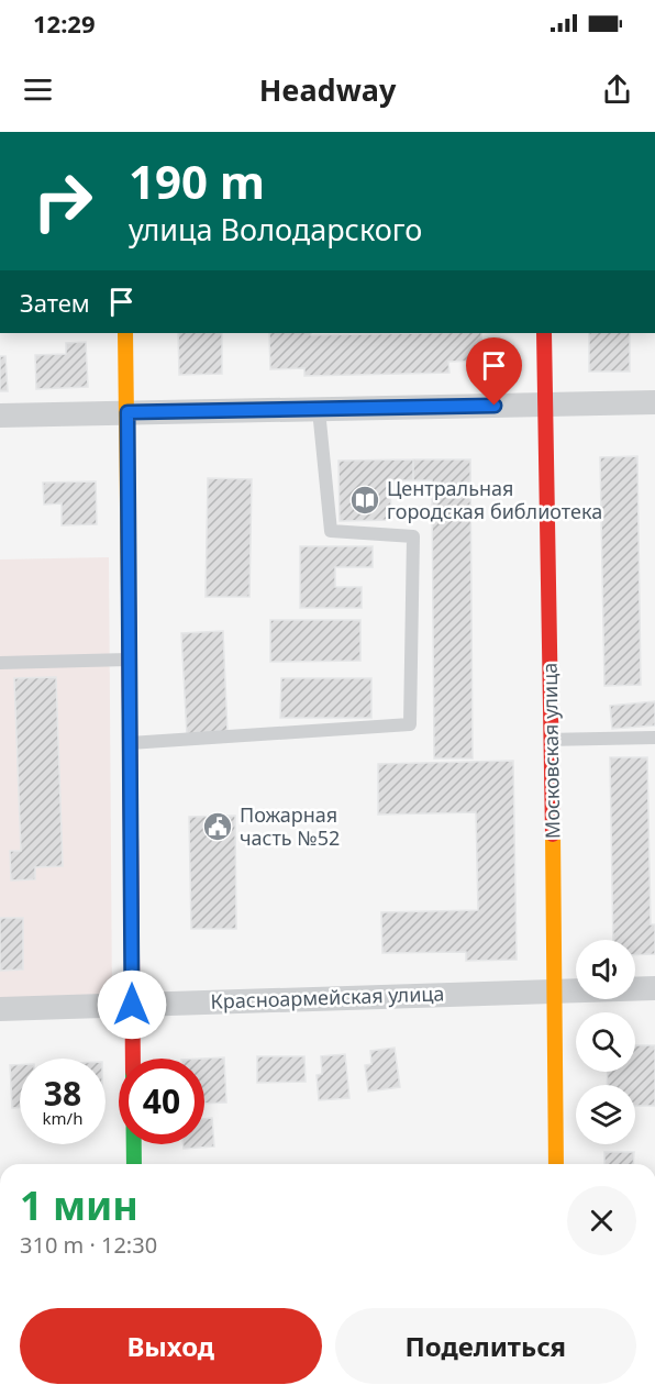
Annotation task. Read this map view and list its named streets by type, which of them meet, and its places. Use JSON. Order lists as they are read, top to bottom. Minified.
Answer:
{"streets":{"street":["Московская улица","Красноармейская улица"]},"crossings":[["Московская улица","Красноармейская улица"]],"places":{"library":["Центральная городская библиотека"],"public building":["Пожарная часть №52"]},"page":{"status":"12:29","header":"Headway","turn":["190 m","улица Володарского"],"then":"Затем","speed":"38 km/h","limit":"40","heading":["1 мин","310 m · 12:30"],"buttons":["Выход","Поделиться"]}}
